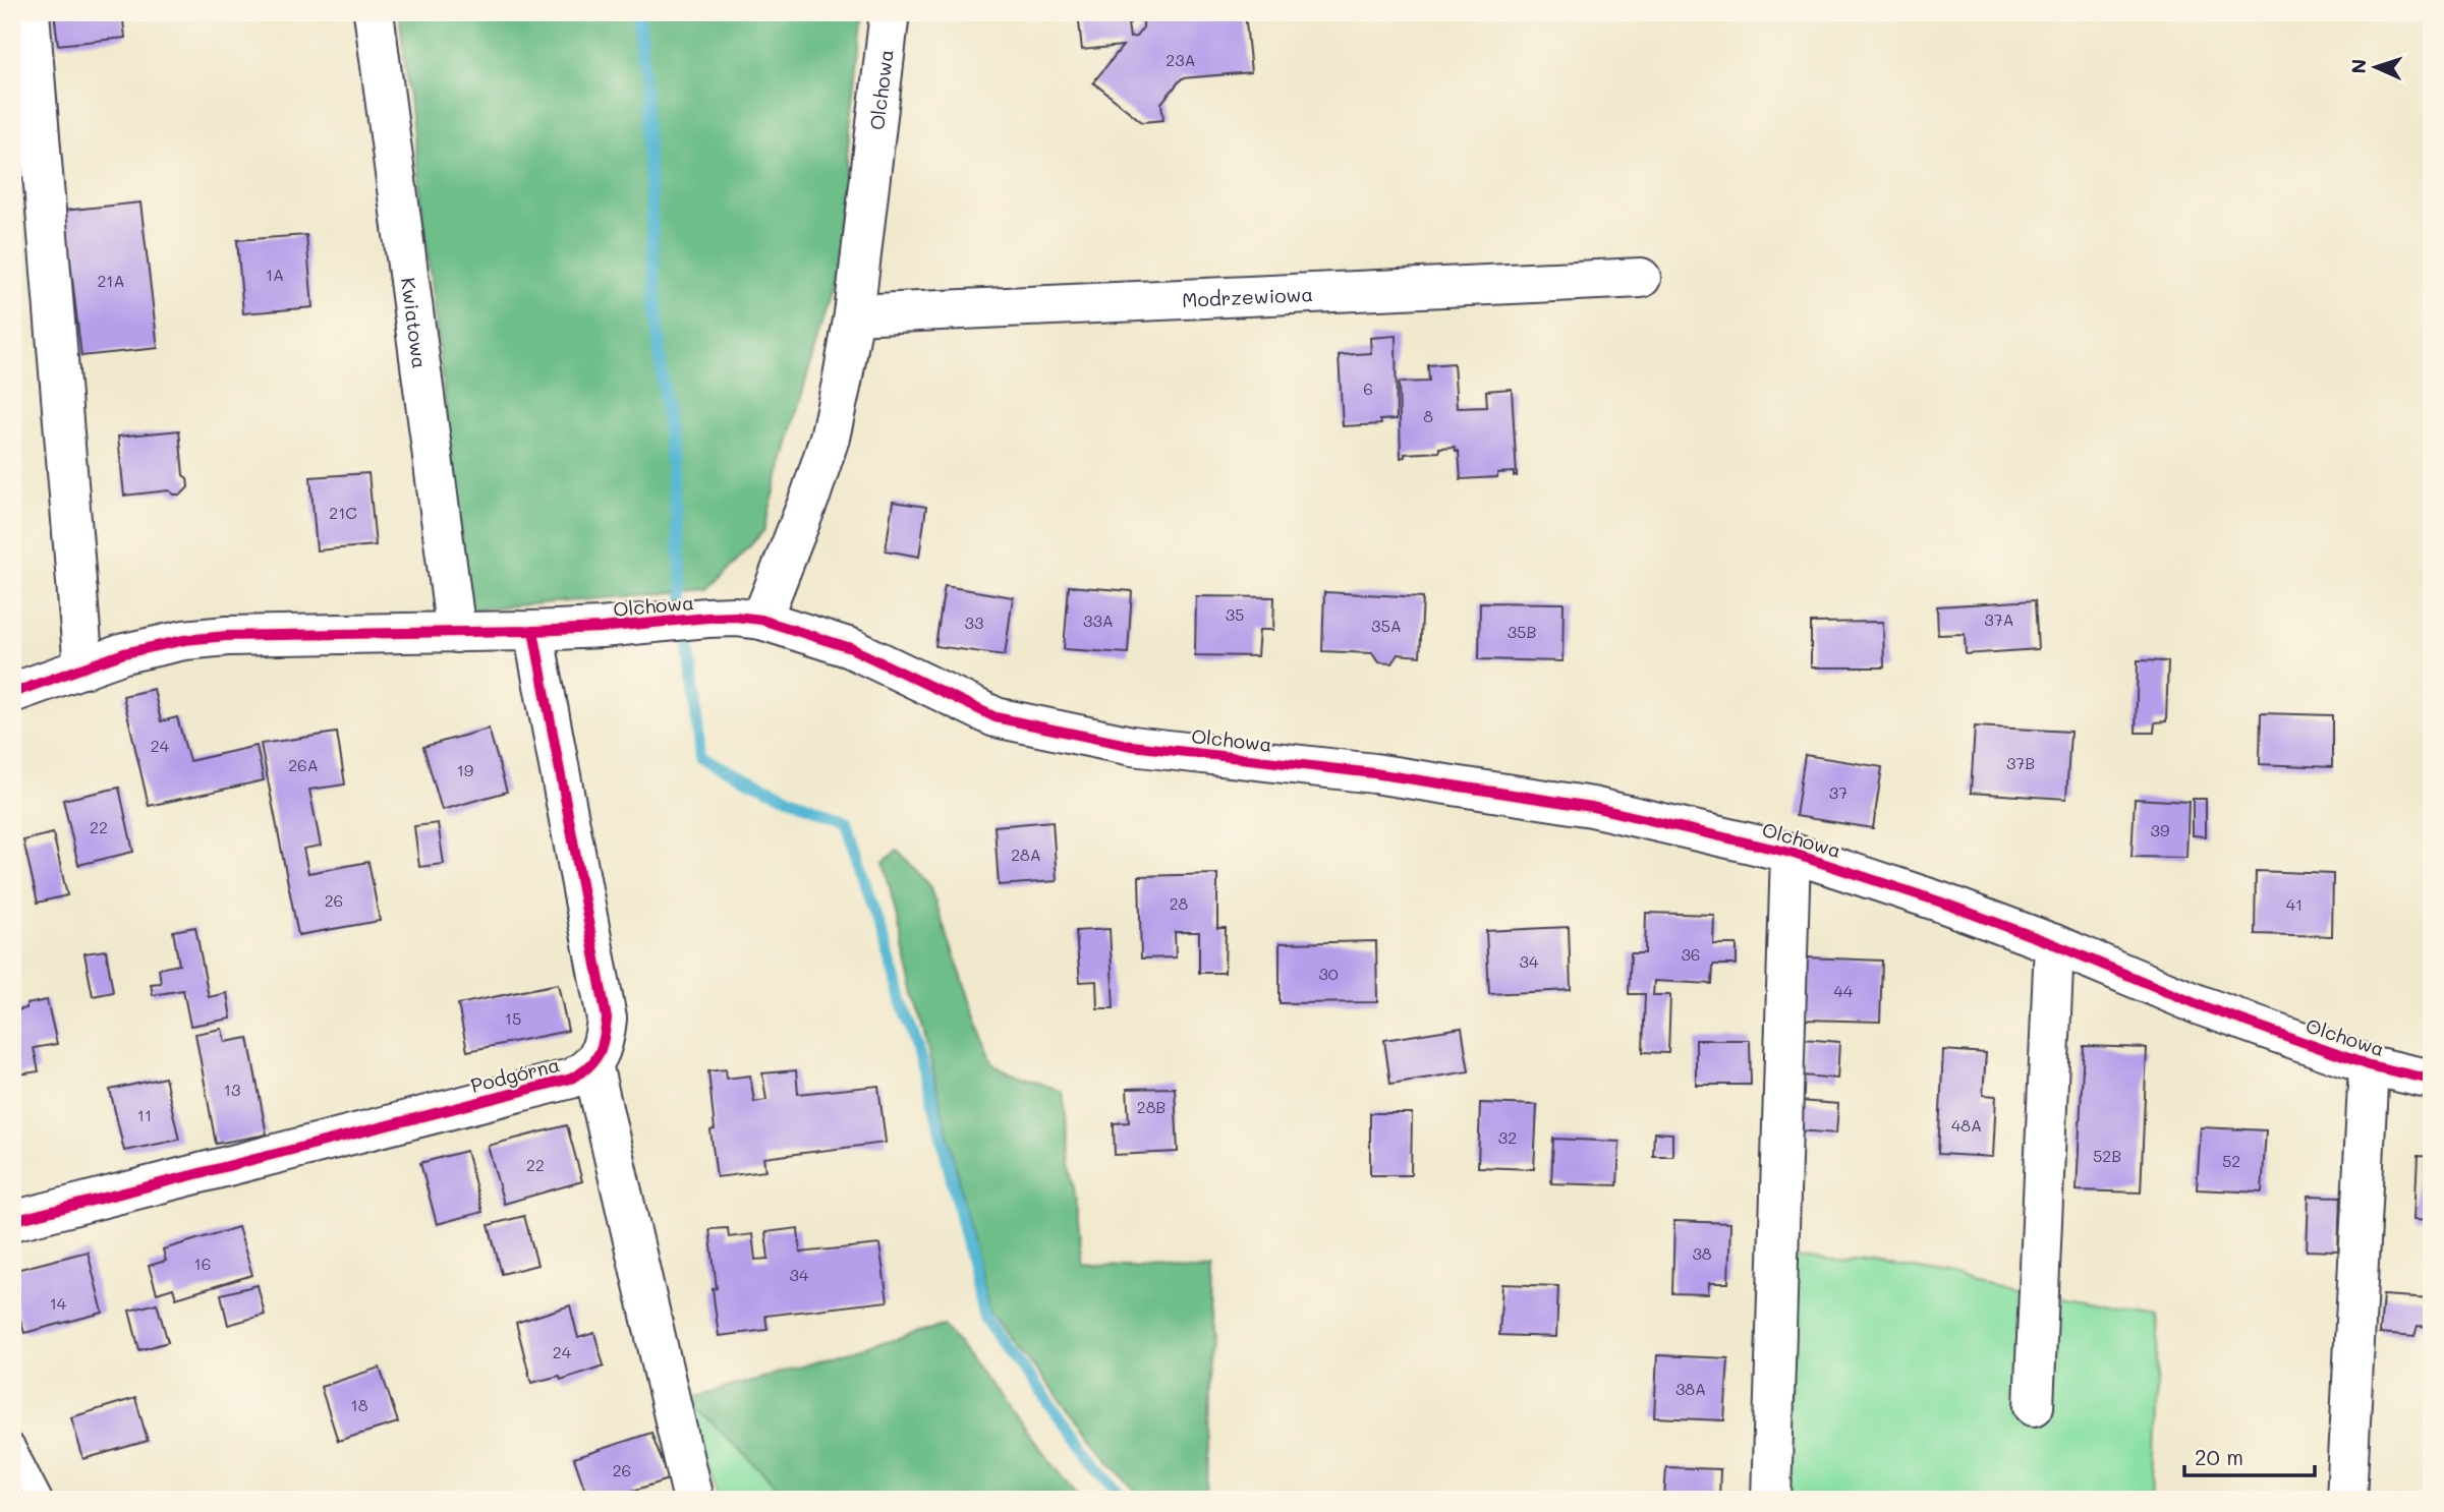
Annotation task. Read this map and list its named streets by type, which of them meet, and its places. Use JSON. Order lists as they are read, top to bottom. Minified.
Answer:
{"streets":{"street":["Olchowa","Modrzewiowa","Kwiatowa","Podgórna"]},"crossings":[["Olchowa","Modrzewiowa"],["Olchowa","Kwiatowa"]],"house_numbers":["23A","1A","21A","6","8","21C","35","37A","33A","33","35A","35B","24","37B","26A","19","37","22","39","28A","26","28","41","36","34","30","44","15","13","28B","11","48A","32","52B","52","22","38","16","34","14","24","38A","18","26"],"scale_bar":"20 m","north":"left"}
